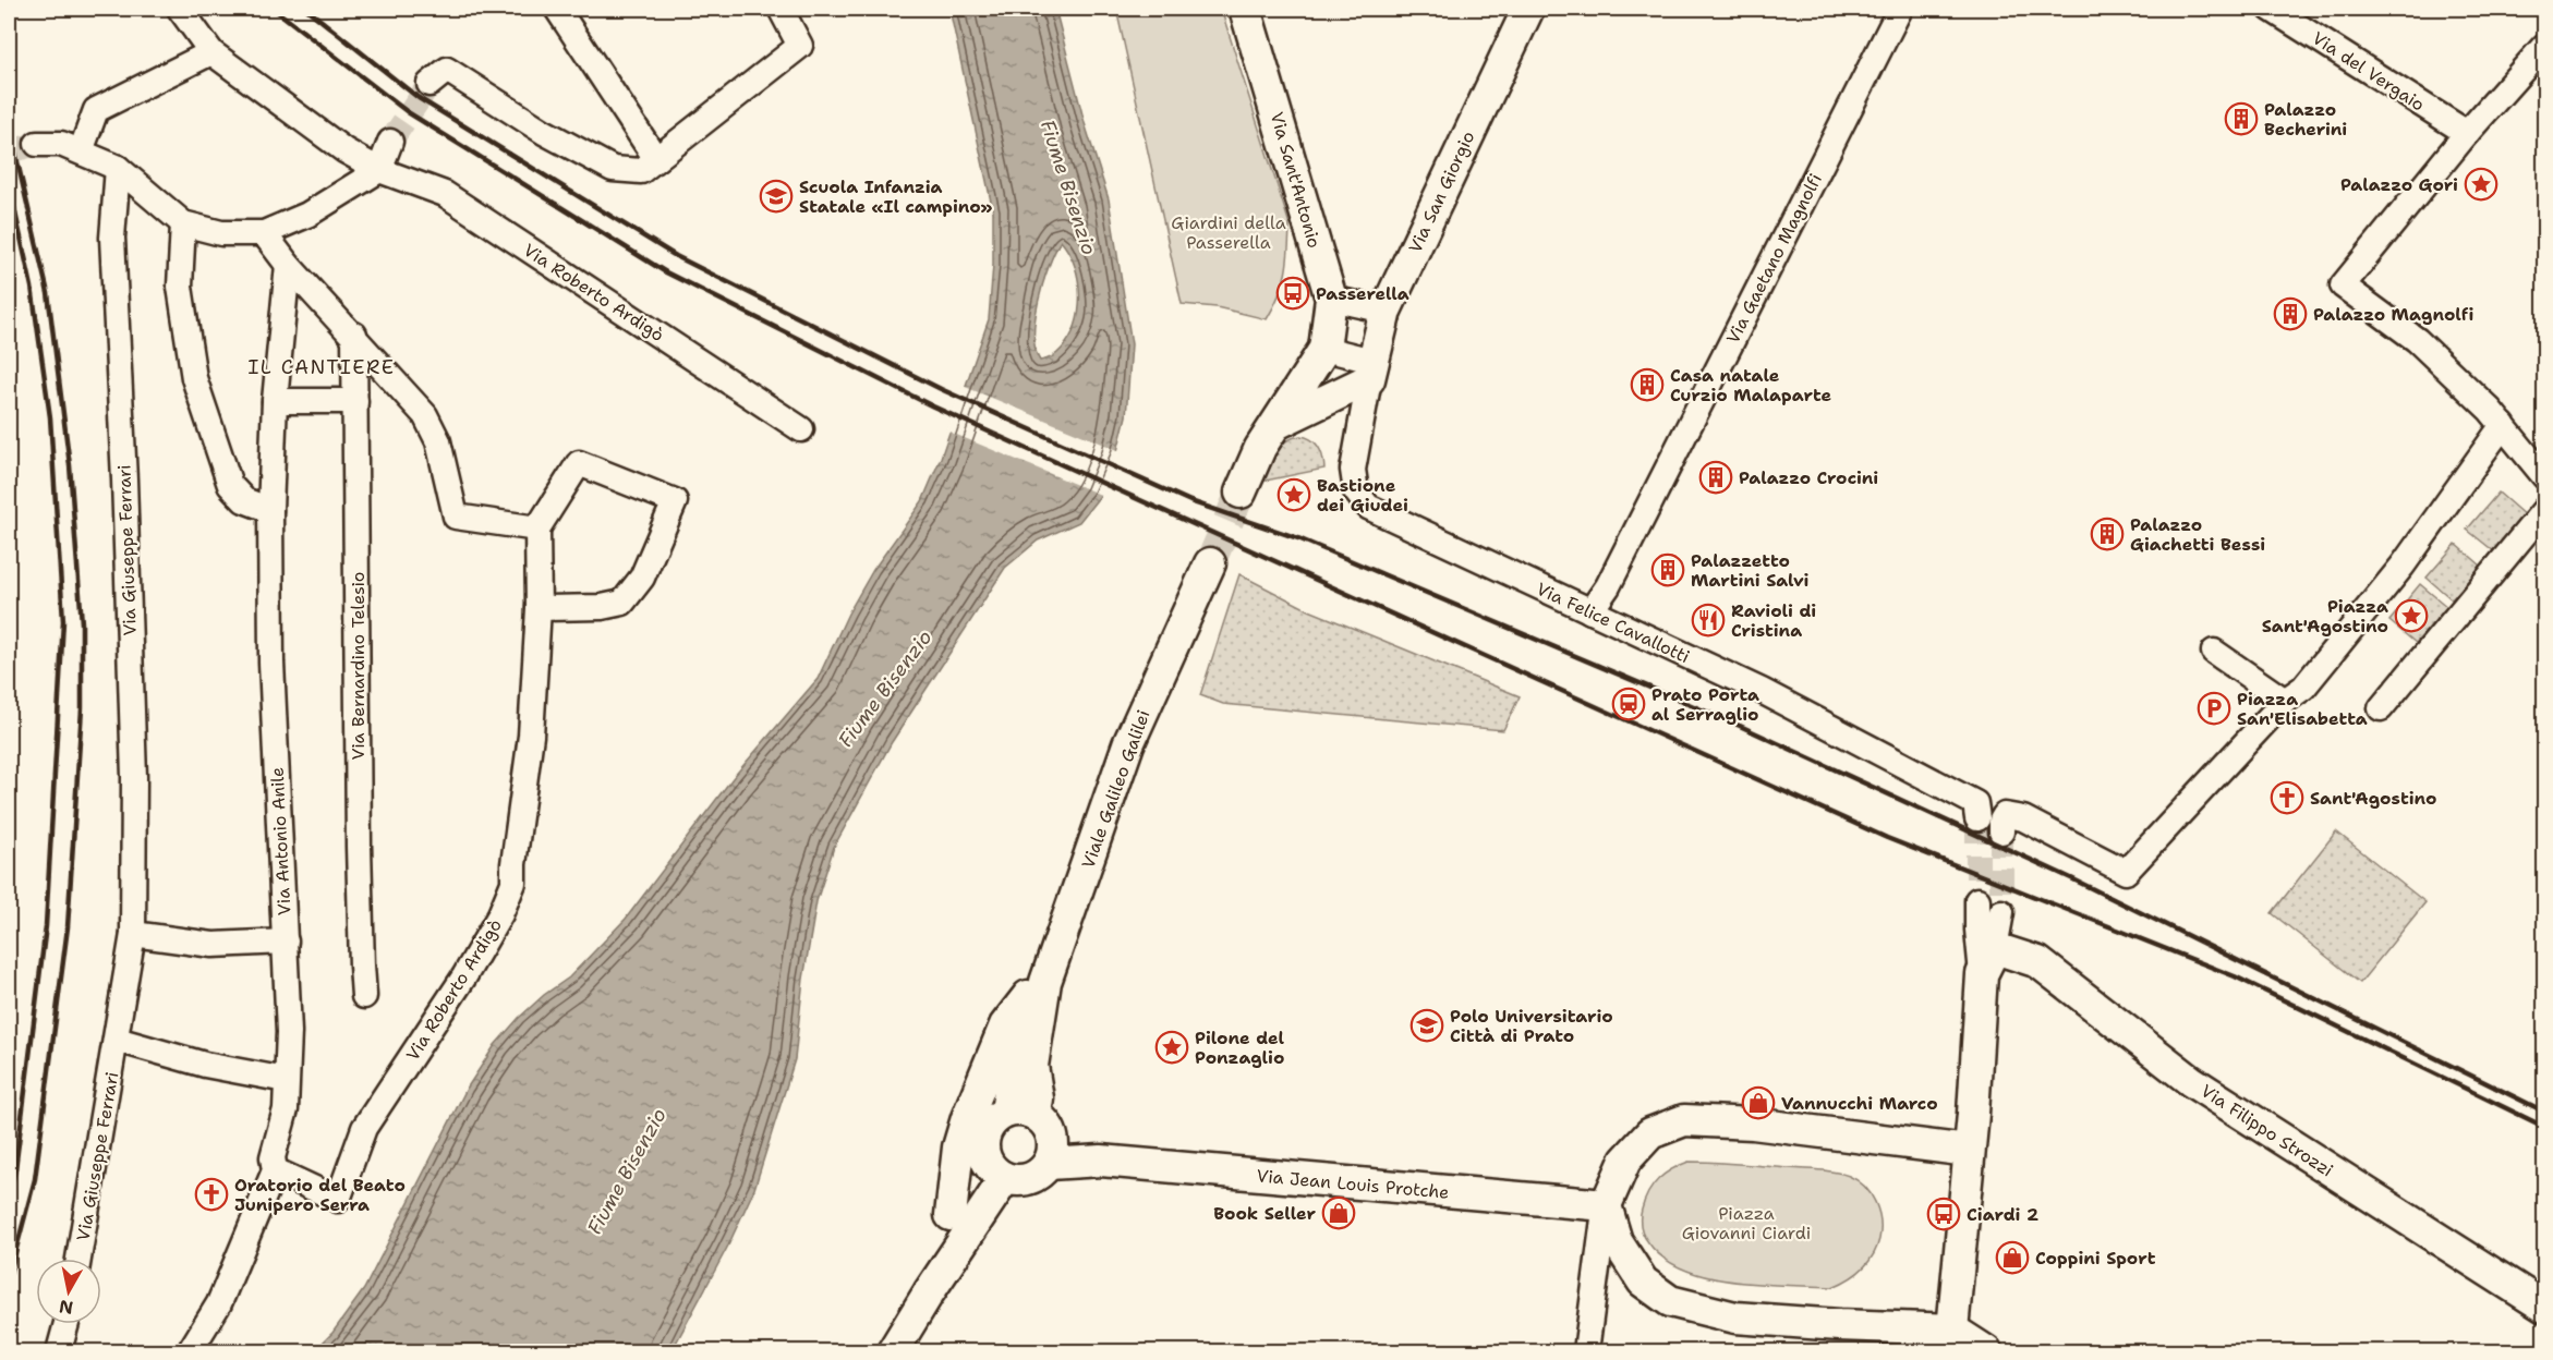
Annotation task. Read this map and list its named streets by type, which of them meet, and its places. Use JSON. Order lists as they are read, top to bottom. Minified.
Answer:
{"streets":{"street":["Via del Vergaio","Via Sant'Antonio","Via San Giorgio","Via Gaetano Magnolfi","Via Roberto Ardigò","Via Giuseppe Ferrari","Via Felice Cavallotti","Via Bernardino Telesio","Viale Galileo Galilei","Via Antonio Anile","Via Filippo Strozzi","Via Jean Louis Protche"]},"crossings":[["Via San Giorgio","Via Felice Cavallotti"],["Via Gaetano Magnolfi","Via Felice Cavallotti"],["Via Roberto Ardigò","Via Antonio Anile"]],"districts":["IL CANTIERE"],"water":["Fiume Bisenzio"],"parks":["Giardini della Passerella","Piazza Giovanni Ciardi"],"places":{"building":["Palazzo Becherini","Palazzo Magnolfi","Casa natale Curzio Malaparte","Palazzo Crocini","Palazzo Giachetti Bessi","Palazzetto Martini Salvi"],"place":["Palazzo Gori","Bastione dei Giudei","Piazza Sant'Agostino","Pilone del Ponzaglio"],"school or university":["Scuola Infanzia Statale «Il campino»","Polo Universitario Città di Prato"],"bus stop":["Passerella","Ciardi 2"],"restaurant":["Ravioli di Cristina"],"station":["Prato Porta al Serraglio"],"parking":["Piazza San'Elisabetta"],"church":["Sant'Agostino","Oratorio del Beato Junipero Serra"],"shop":["Vannucchi Marco","Book Seller","Coppini Sport"]},"north":"bottom"}
